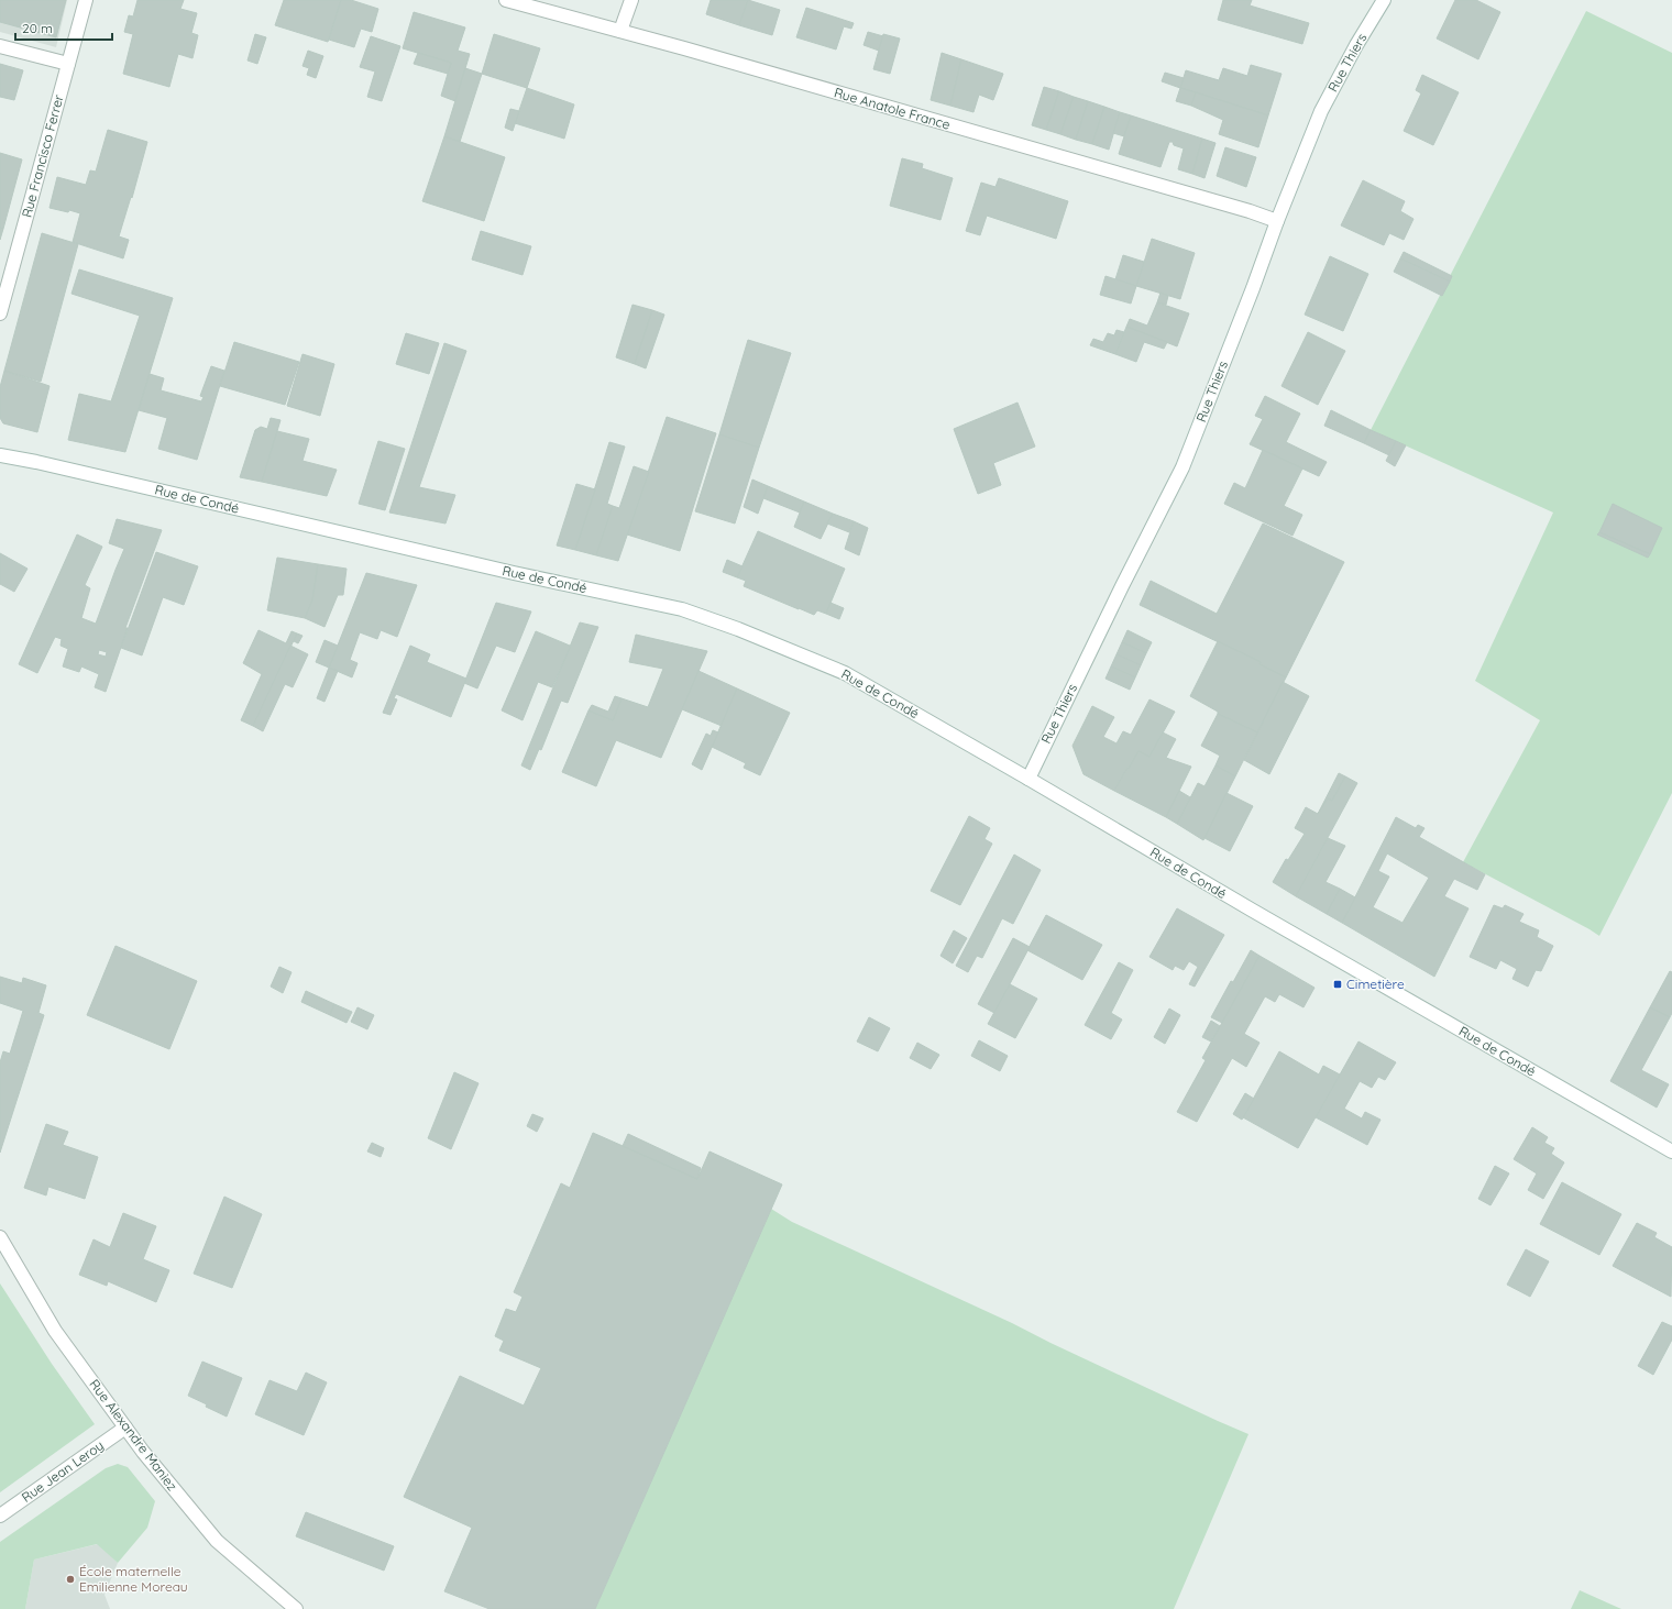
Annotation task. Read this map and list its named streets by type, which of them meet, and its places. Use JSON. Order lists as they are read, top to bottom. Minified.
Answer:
{"streets":{"street":["Rue Thiers","Rue Anatole France","Rue Francisco Ferrer","Rue de Condé","Rue Alexandre Maniez","Rue Jean Leroy"]},"crossings":[["Rue Thiers","Rue Anatole France"],["Rue Thiers","Rue de Condé"],["Rue Alexandre Maniez","Rue Jean Leroy"]],"places":{"transit":["Cimetière"],"other":["École maternelle Emilienne Moreau"]},"scale_bar":"20 m"}
